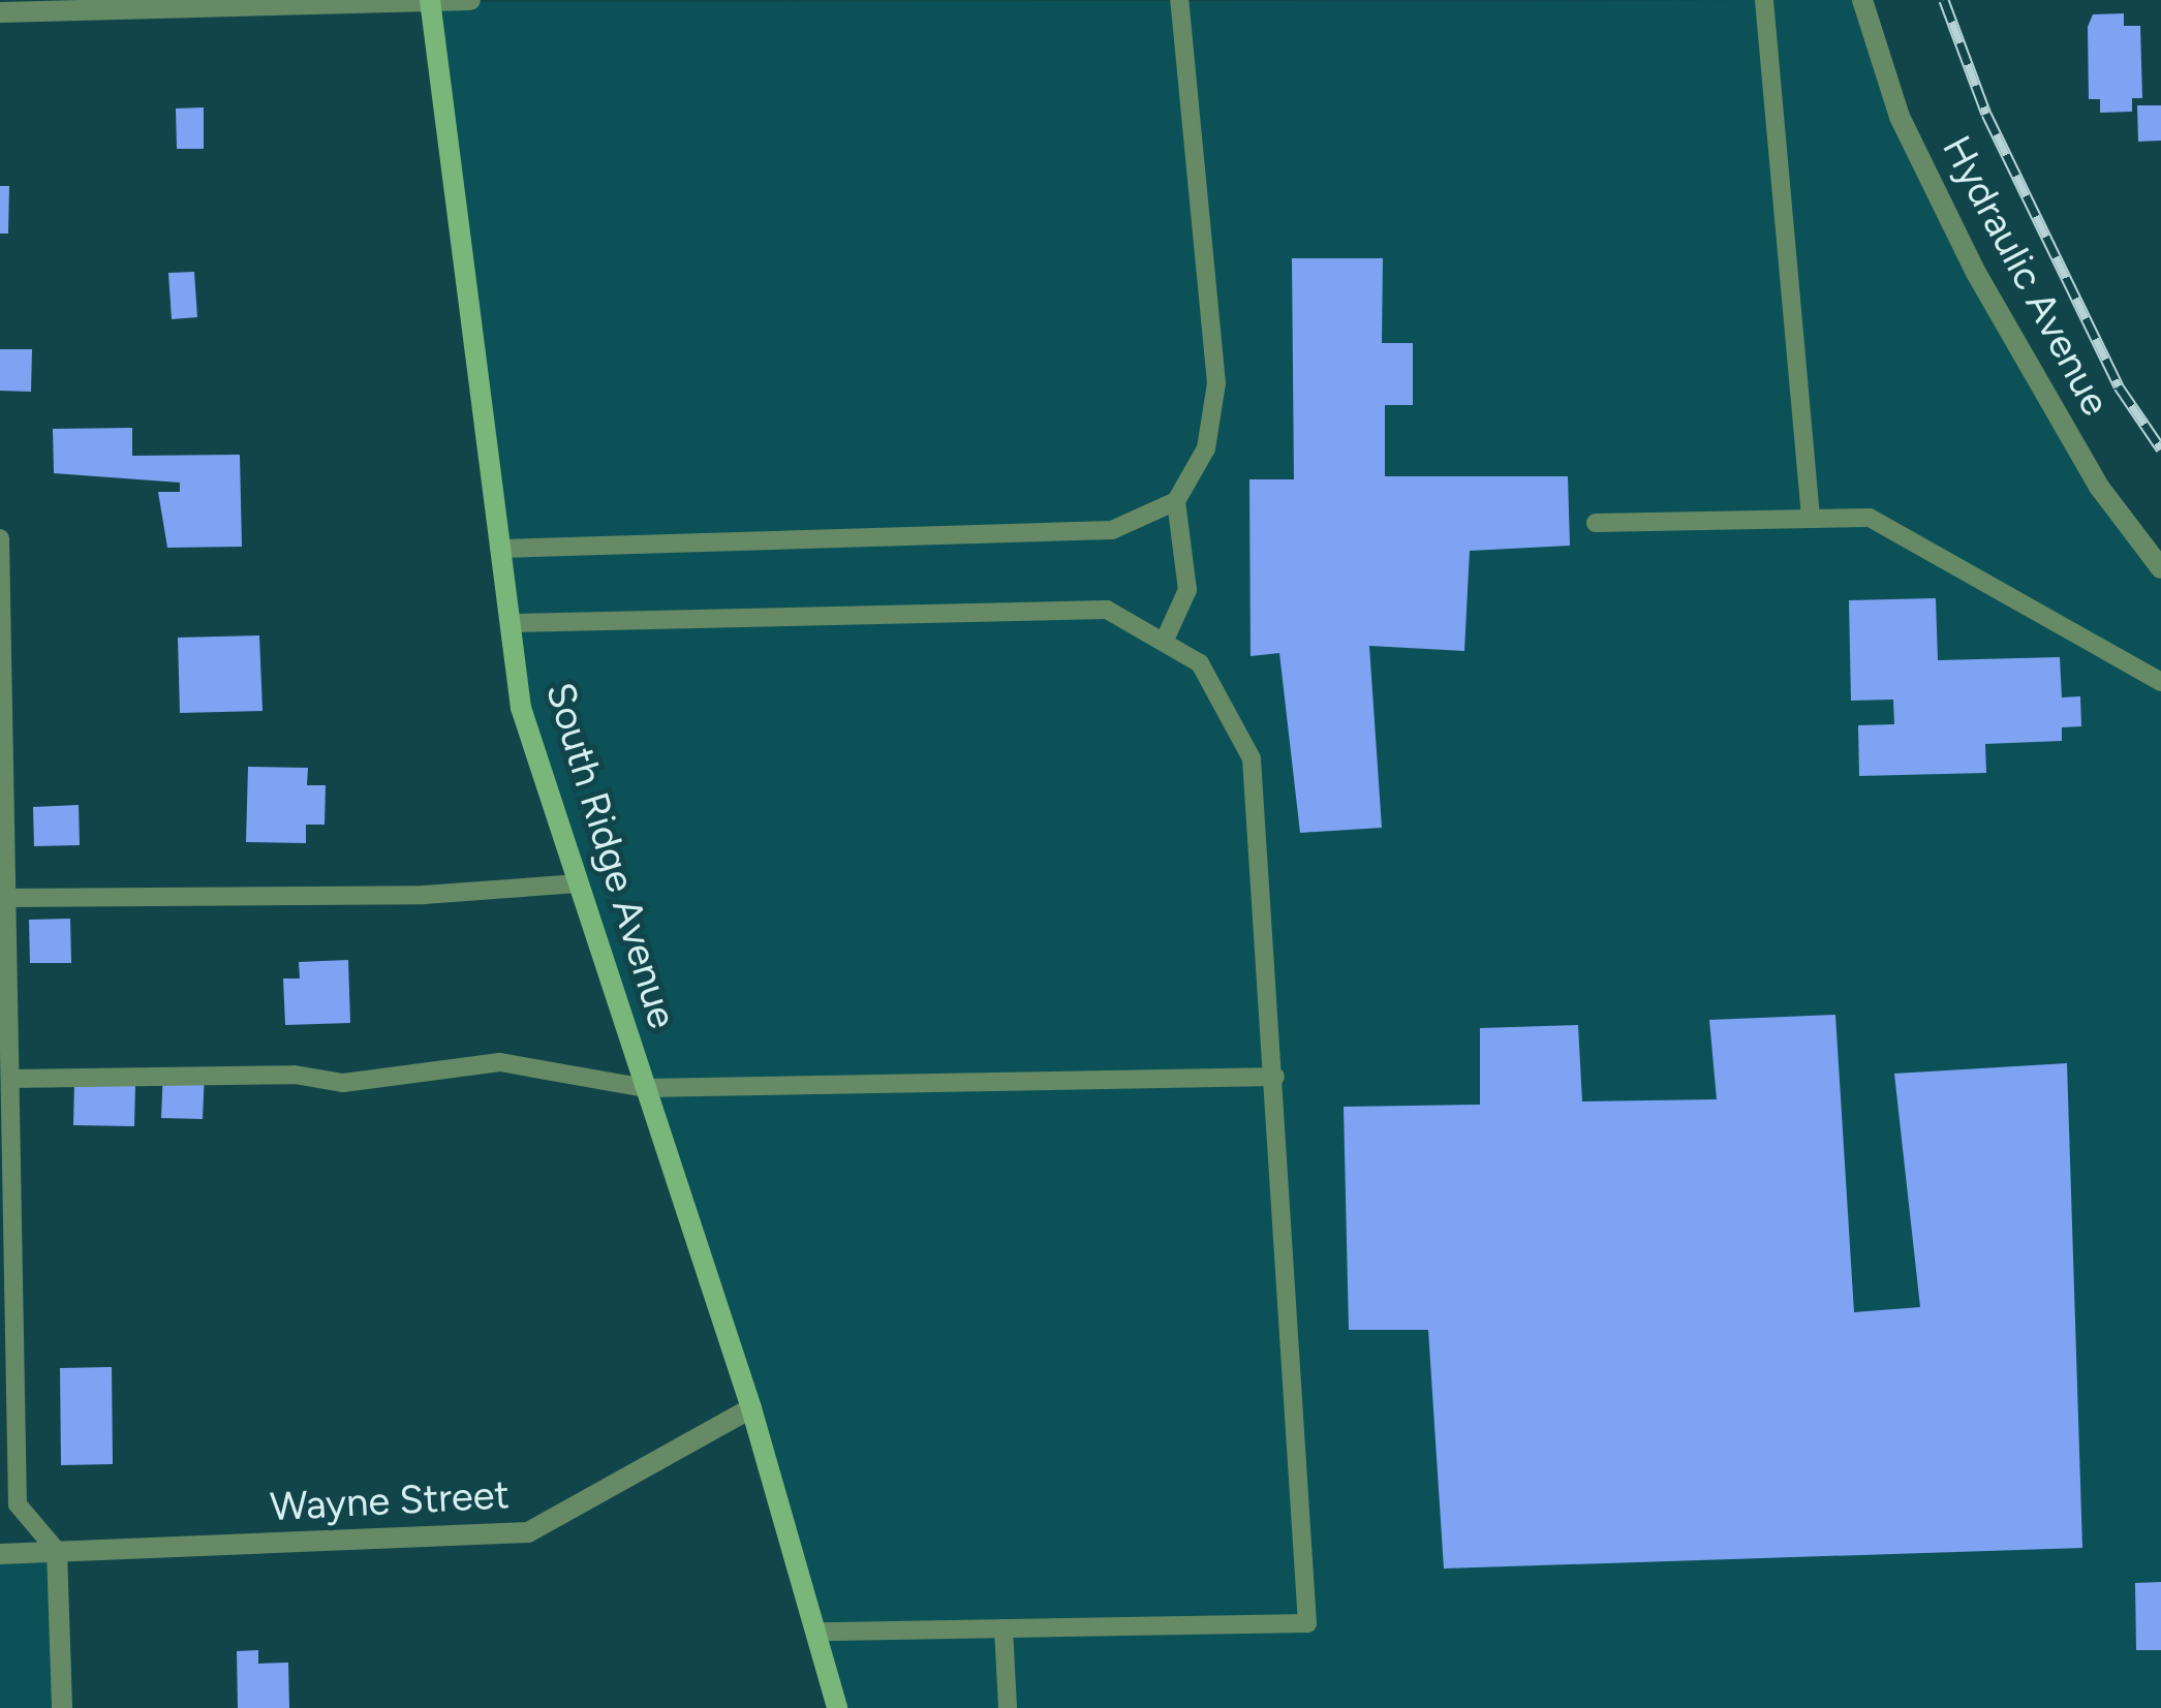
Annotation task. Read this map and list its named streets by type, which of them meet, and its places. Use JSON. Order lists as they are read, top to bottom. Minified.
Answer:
{"streets":{"street":["Hydraulic Avenue","South Ridge Avenue","Wayne Street"]},"crossings":[["South Ridge Avenue","Wayne Street"]]}
